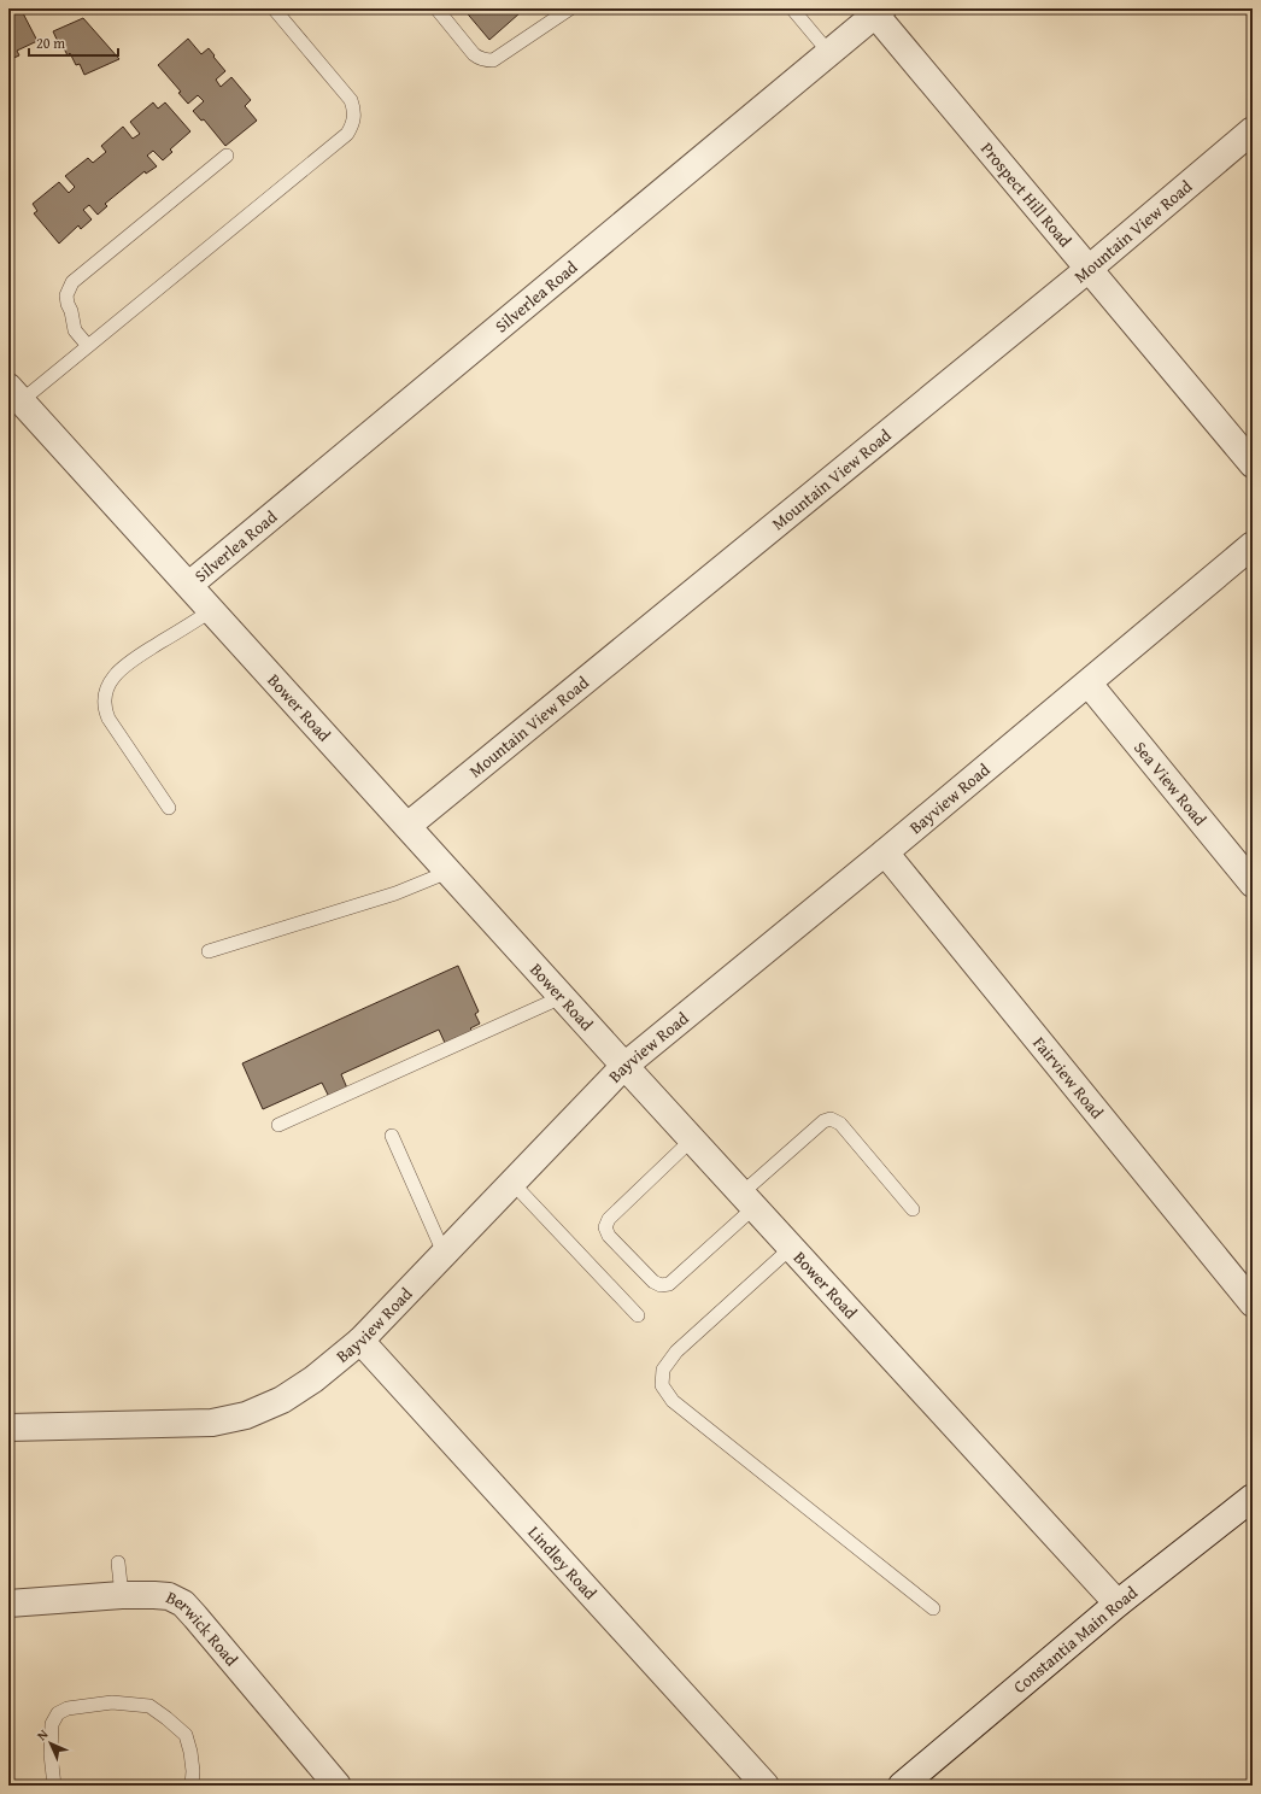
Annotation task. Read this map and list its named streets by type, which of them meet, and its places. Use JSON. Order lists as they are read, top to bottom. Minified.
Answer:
{"streets":{"street":["Prospect Hill Road","Mountain View Road","Silverlea Road","Bower Road","Sea View Road","Bayview Road","Fairview Road","Lindley Road","Berwick Road","Constantia Main Road"]},"crossings":[["Prospect Hill Road","Mountain View Road"],["Prospect Hill Road","Silverlea Road"],["Mountain View Road","Bower Road"],["Silverlea Road","Bower Road"],["Bower Road","Bayview Road"],["Bower Road","Constantia Main Road"],["Sea View Road","Bayview Road"],["Bayview Road","Fairview Road"],["Bayview Road","Lindley Road"]],"scale_bar":"20 m","north":"top left"}
